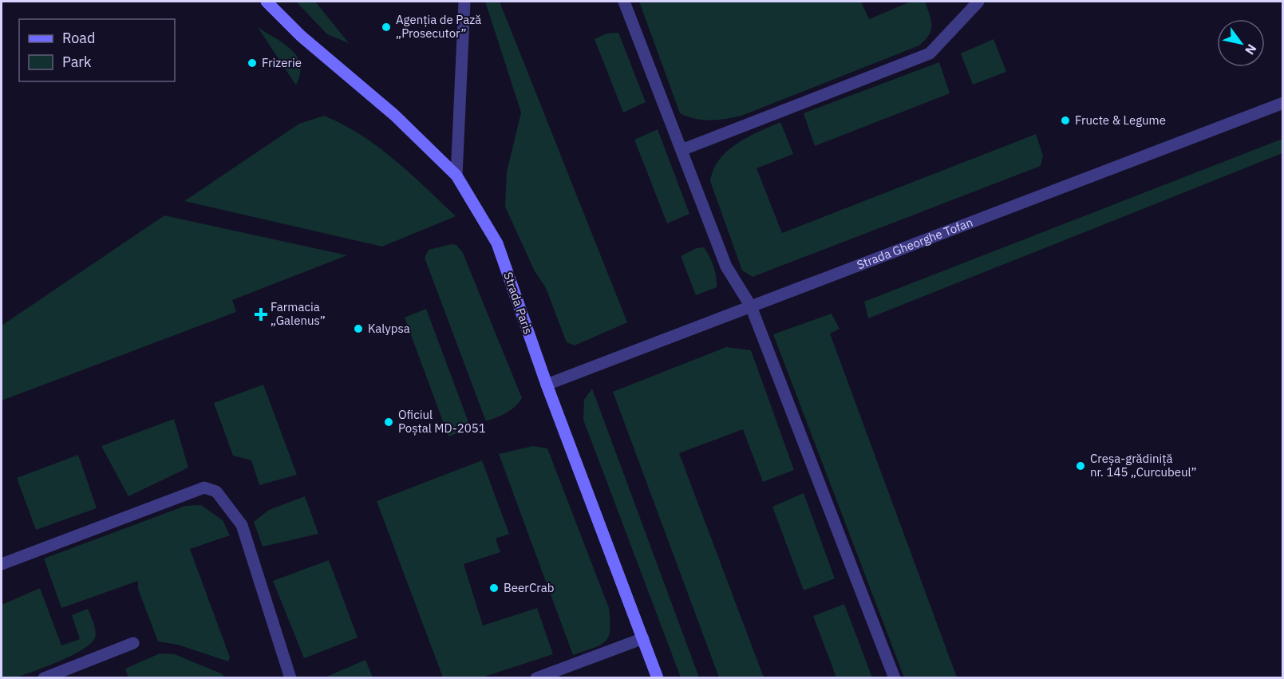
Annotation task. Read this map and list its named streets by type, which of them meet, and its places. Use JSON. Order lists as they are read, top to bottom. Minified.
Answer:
{"streets":{"street":["Strada Gheorghe Tofan","Strada Paris"]},"crossings":[["Strada Gheorghe Tofan","Strada Paris"]],"places":{"other":["Agenția de Pază „Prosecutor”","Frizerie","Fructe & Legume","Kalypsa","Oficiul Poștal MD-2051","Creșa-grădiniță nr. 145 „Curcubeul”","BeerCrab"],"health":["Farmacia „Galenus”"]},"legend":["Road","Park"],"north":"bottom right"}
